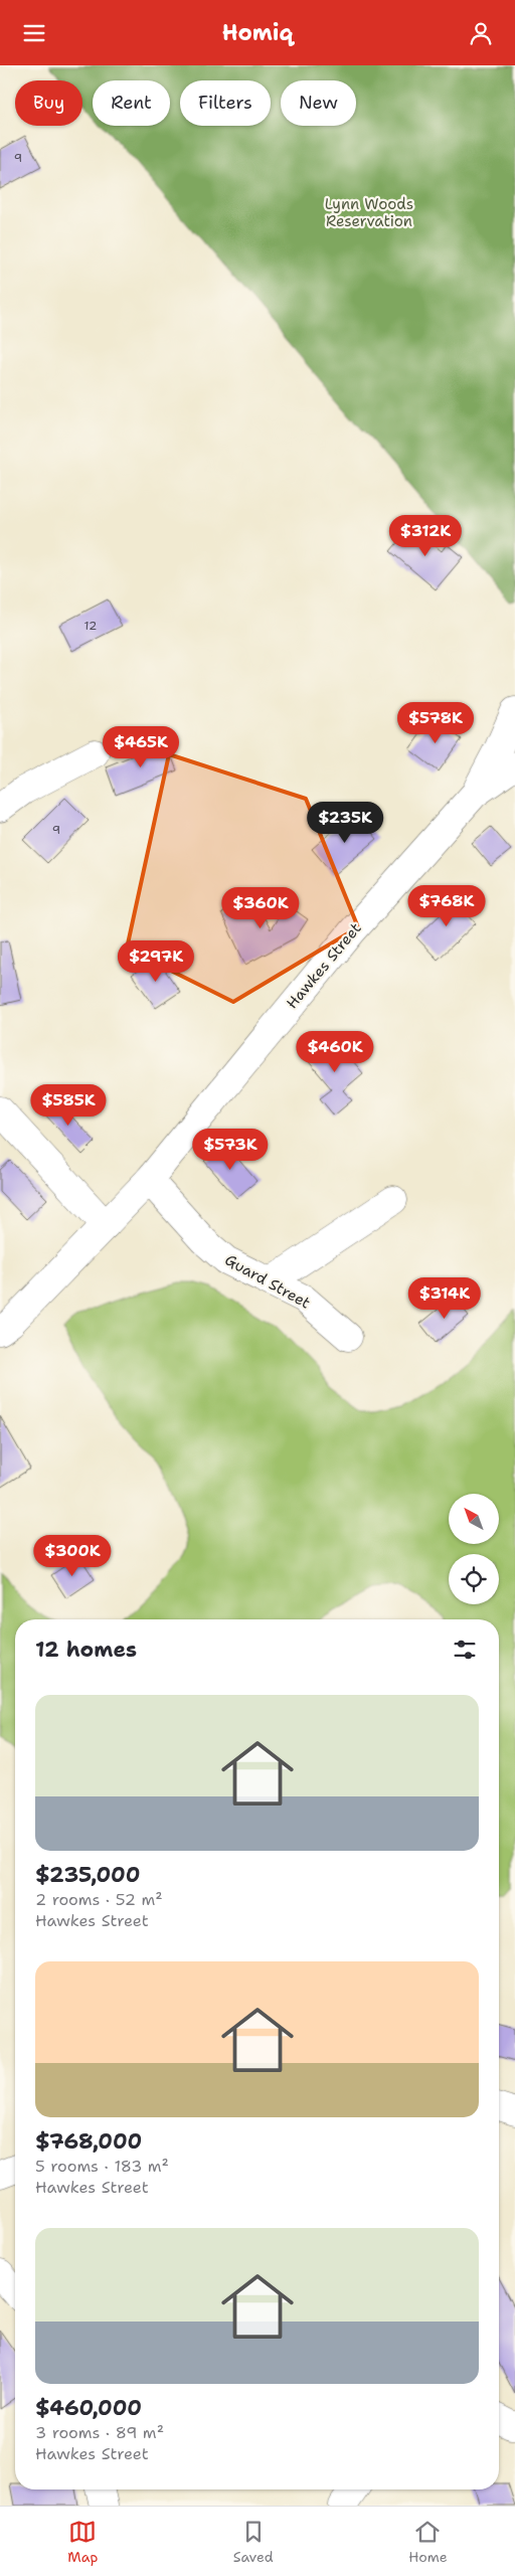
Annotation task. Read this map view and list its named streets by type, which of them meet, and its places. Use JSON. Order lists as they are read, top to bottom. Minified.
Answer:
{"streets":{"street":["Hawkes Street","Guard Street"]},"crossings":[["Hawkes Street","Guard Street"]],"parks":["Lynn Woods Reservation"],"house_numbers":["9","12","9"],"north":"top left","page":{"header":"Homiq","chip":["Buy","Rent","Filters","New"],"price":["$312K","$578K","$465K","$235K","$768K","$360K","$297K","$460K","$585K","$573K","$314K","$300K"],"heading":"12 homes","list":[{"name":"$235,000","note":"2 rooms · 52 m² · Hawkes Street"},{"name":"$768,000","note":"5 rooms · 183 m² · Hawkes Street"},{"name":"$460,000","note":"3 rooms · 89 m² · Hawkes Street"}],"tabs":["Map","Saved","Home"]}}
